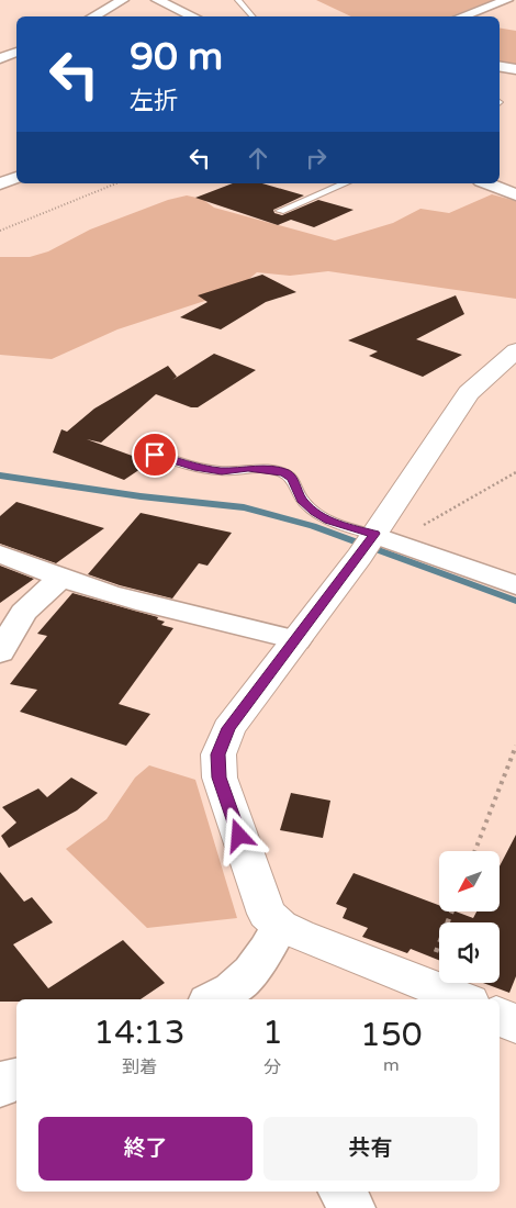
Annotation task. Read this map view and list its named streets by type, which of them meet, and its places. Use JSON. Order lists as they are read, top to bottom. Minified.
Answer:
{"north":"bottom left","page":{"turn":["90 m","左折"],"eta":["14:13","到着","1","分","150","m"],"buttons":["終了","共有"]}}
